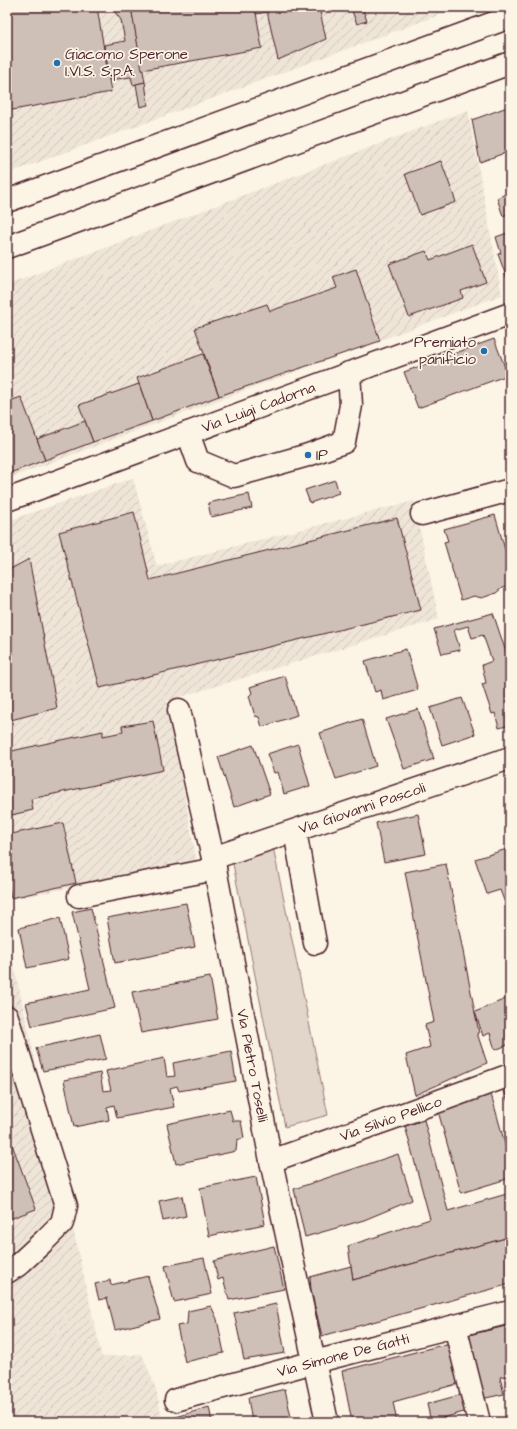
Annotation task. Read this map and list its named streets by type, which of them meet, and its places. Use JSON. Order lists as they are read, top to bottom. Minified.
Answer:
{"streets":{"main road":["Via Luigi Cadorna","Via Giovanni Pascoli","Via Pietro Toselli","Via Silvio Pellico","Via Simone De Gatti"]},"crossings":[["Via Giovanni Pascoli","Via Pietro Toselli"],["Via Pietro Toselli","Via Silvio Pellico"],["Via Pietro Toselli","Via Simone De Gatti"]],"places":["Giacomo Sperone I.VI.S. S.p.A.","Premiato panificio","IP"]}
